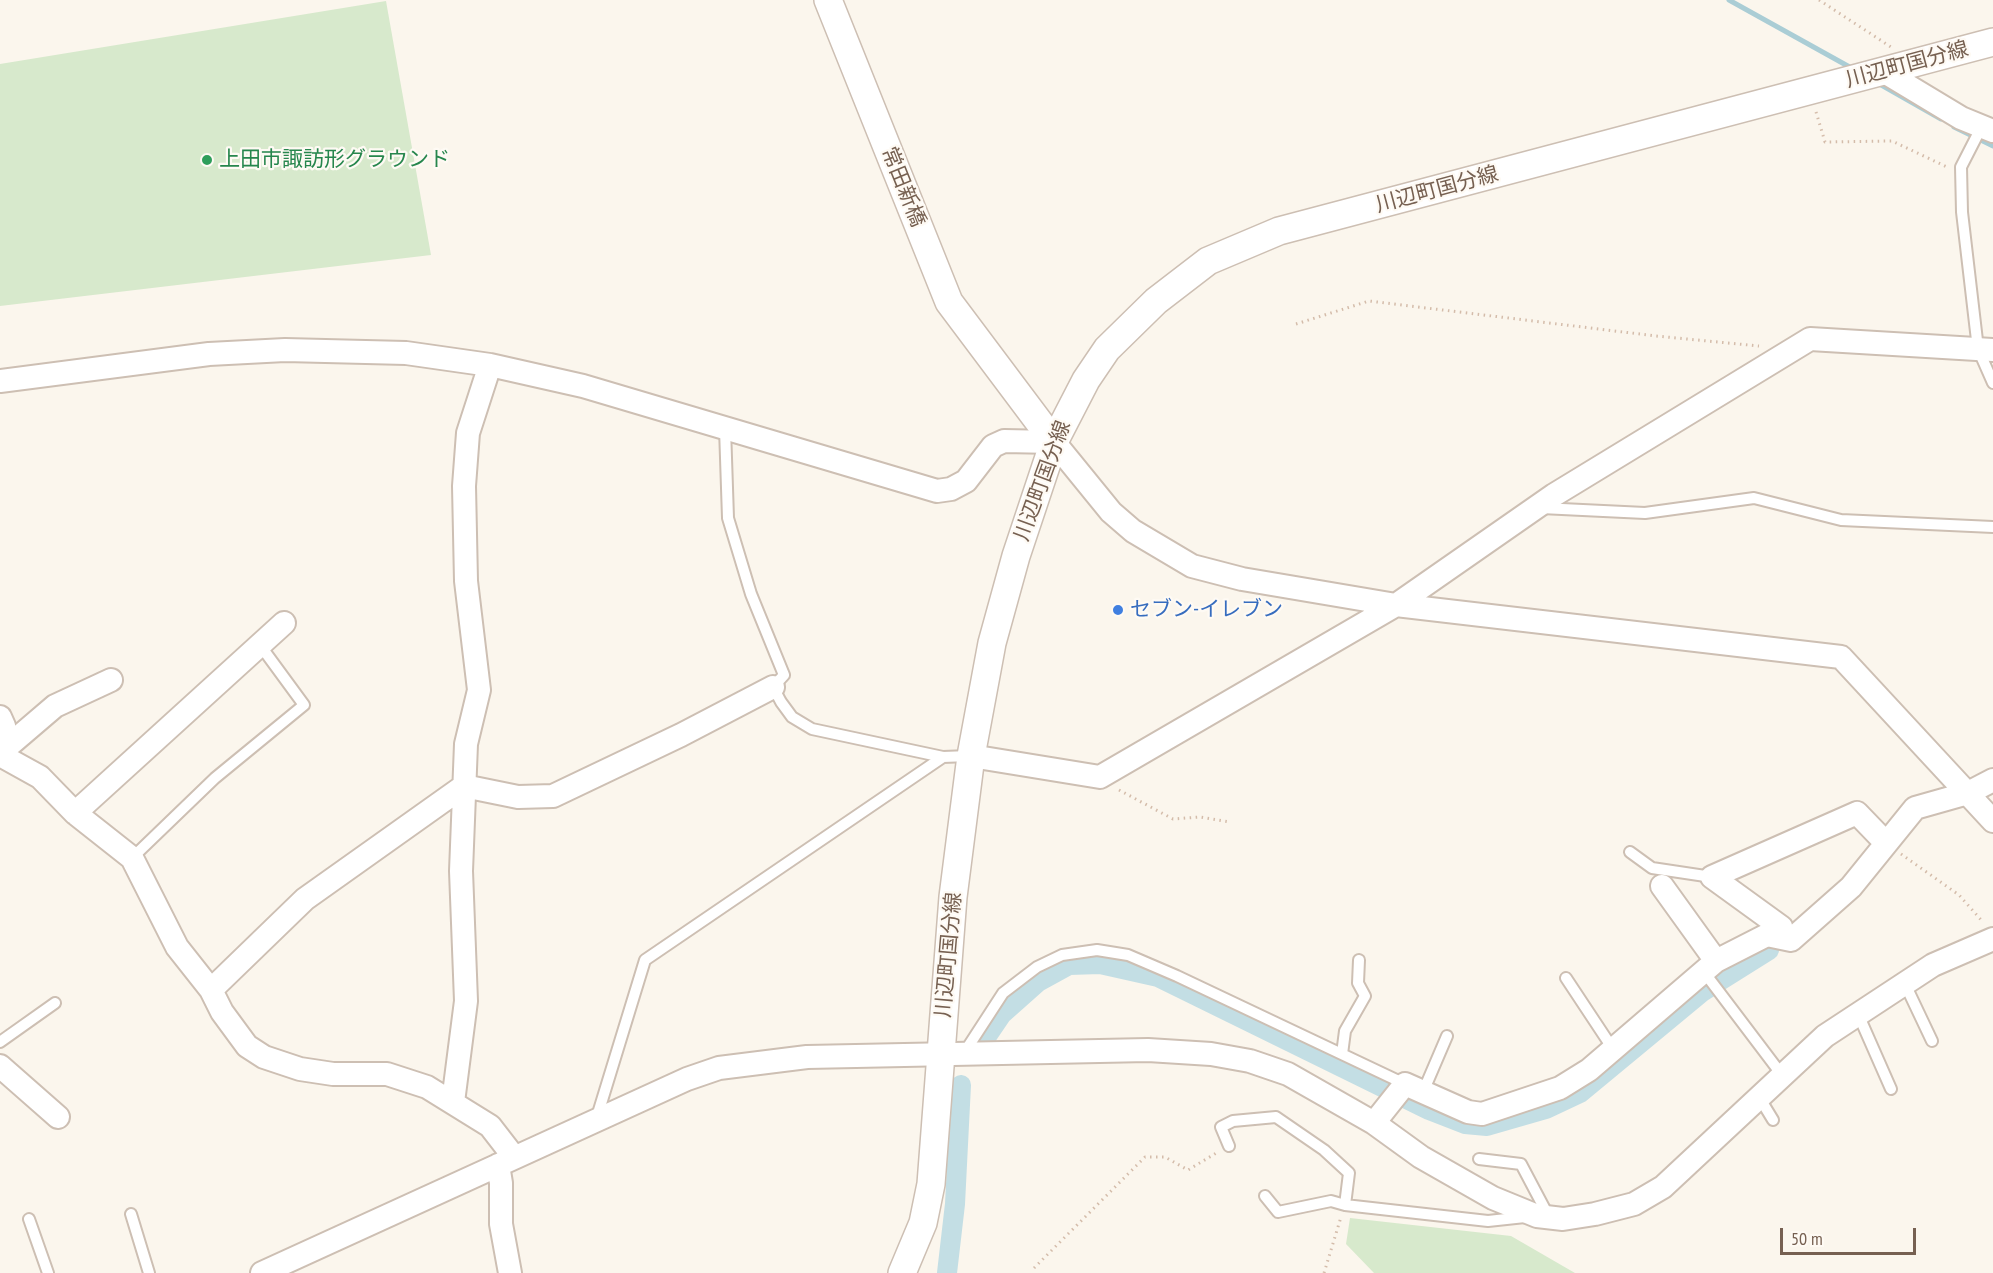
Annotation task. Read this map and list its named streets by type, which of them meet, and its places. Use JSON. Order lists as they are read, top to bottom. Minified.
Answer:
{"streets":{"street":["川辺町国分線","常田新橋"]},"crossings":[["川辺町国分線","常田新橋"]],"places":["上田市諏訪形グラウンド","セブン-イレブン"],"scale_bar":"50 m"}
